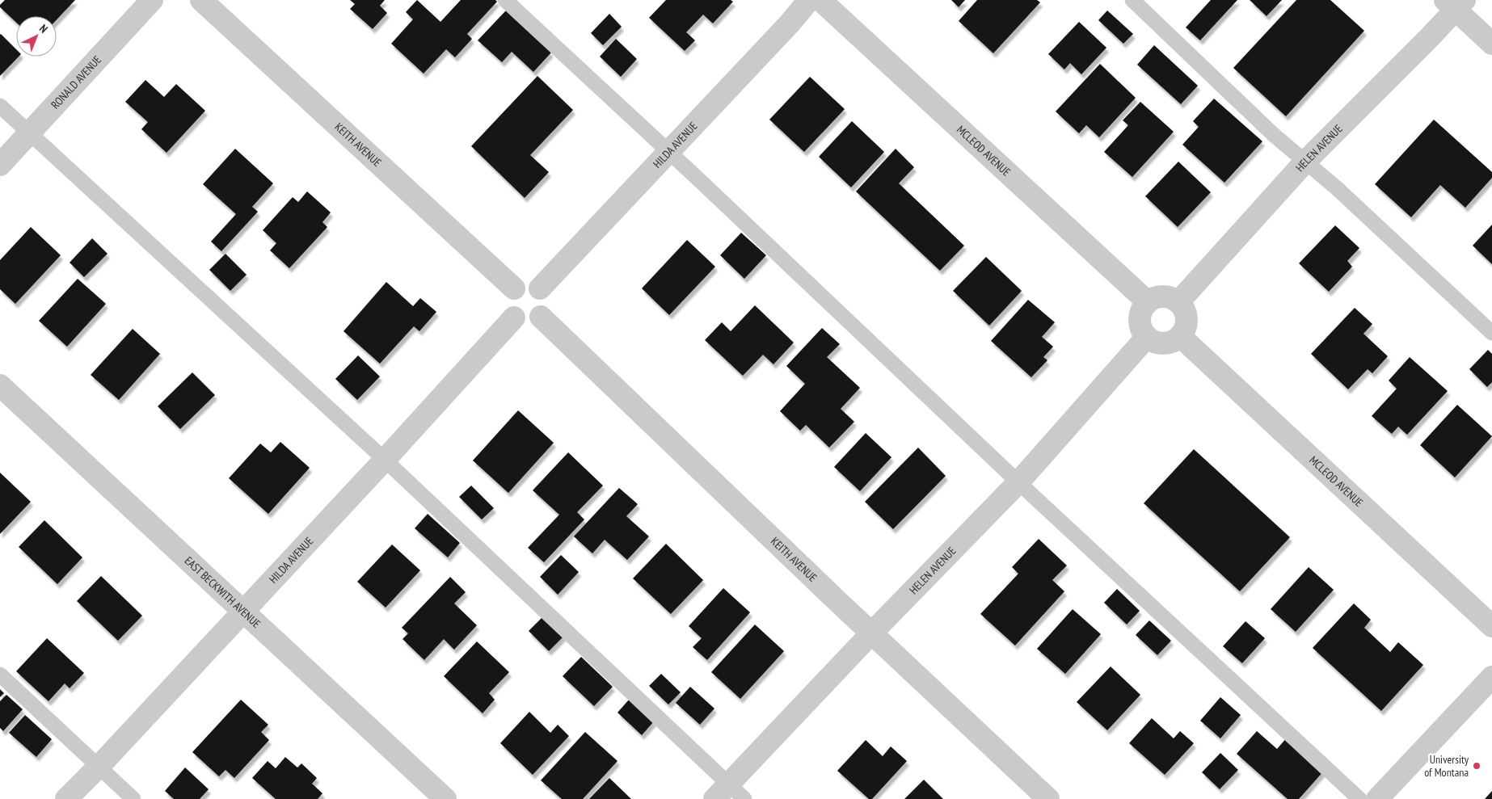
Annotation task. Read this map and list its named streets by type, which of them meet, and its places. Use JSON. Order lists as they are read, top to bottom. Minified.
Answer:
{"streets":{"street":["RONALD AVENUE","KEITH AVENUE","HILDA AVENUE","HELEN AVENUE","MCLEOD AVENUE","EAST BECKWITH AVENUE"]},"crossings":[["KEITH AVENUE","HILDA AVENUE"],["KEITH AVENUE","HELEN AVENUE"],["HILDA AVENUE","EAST BECKWITH AVENUE"],["HELEN AVENUE","MCLEOD AVENUE"]],"places":["University of Montana"],"north":"top right"}
